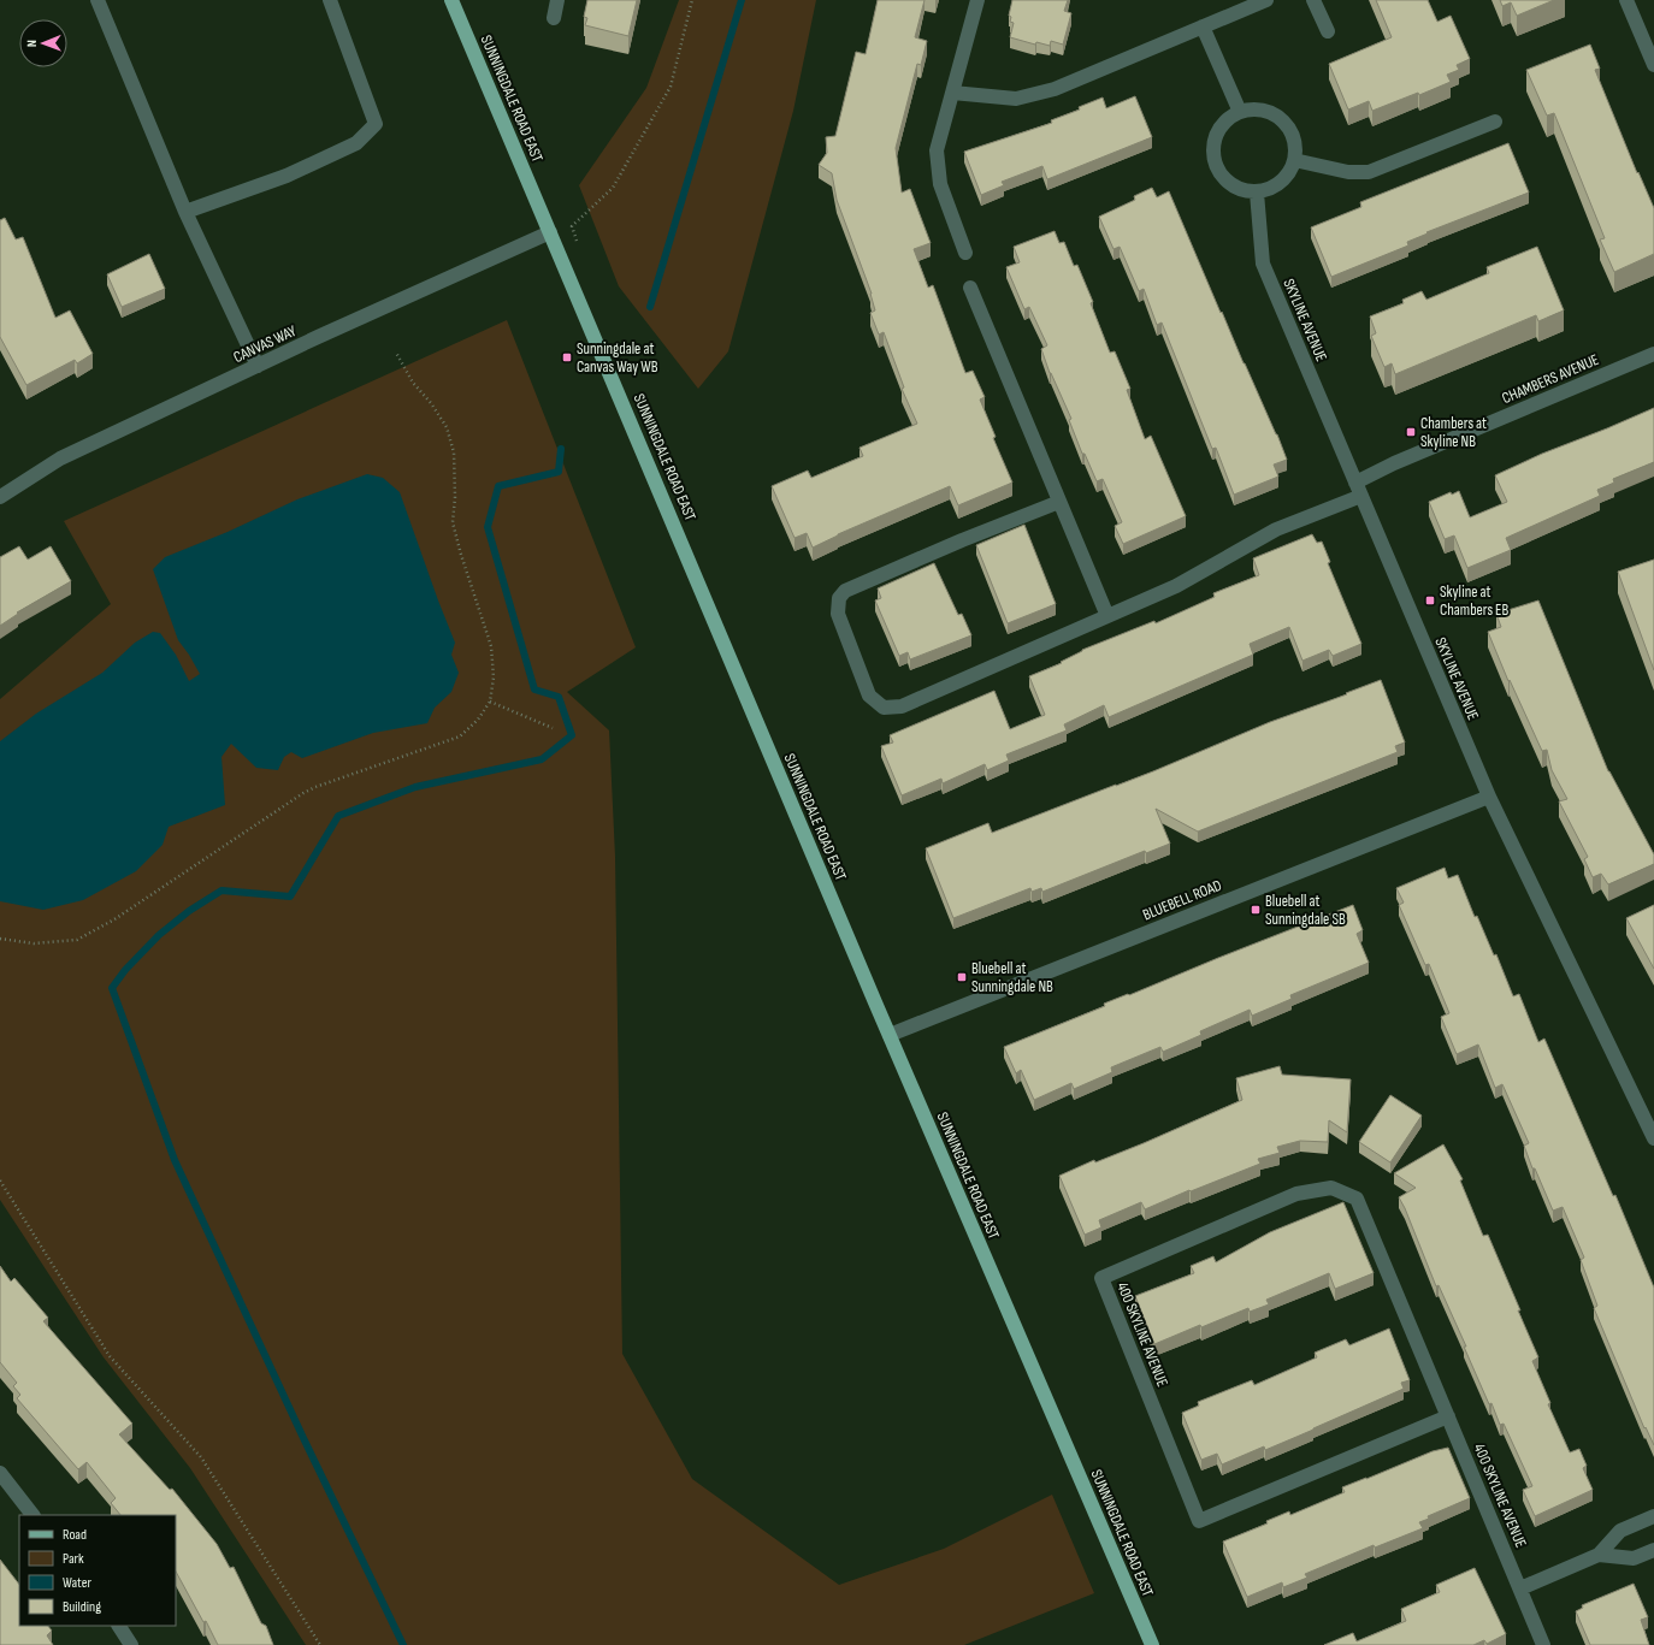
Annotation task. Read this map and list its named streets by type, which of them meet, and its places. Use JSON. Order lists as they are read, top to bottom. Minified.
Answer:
{"streets":{"main road":["SUNNINGDALE ROAD EAST"],"street":["SKYLINE AVENUE","CANVAS WAY","CHAMBERS AVENUE","BLUEBELL ROAD","400 SKYLINE AVENUE"]},"crossings":[["SUNNINGDALE ROAD EAST","CANVAS WAY"],["SUNNINGDALE ROAD EAST","BLUEBELL ROAD"],["SKYLINE AVENUE","CHAMBERS AVENUE"],["SKYLINE AVENUE","BLUEBELL ROAD"]],"places":{"transit":["Sunningdale at Canvas Way WB","Chambers at Skyline NB","Skyline at Chambers EB","Bluebell at Sunningdale SB","Bluebell at Sunningdale NB"]},"legend":["Road","Park","Water","Building"],"north":"left"}
